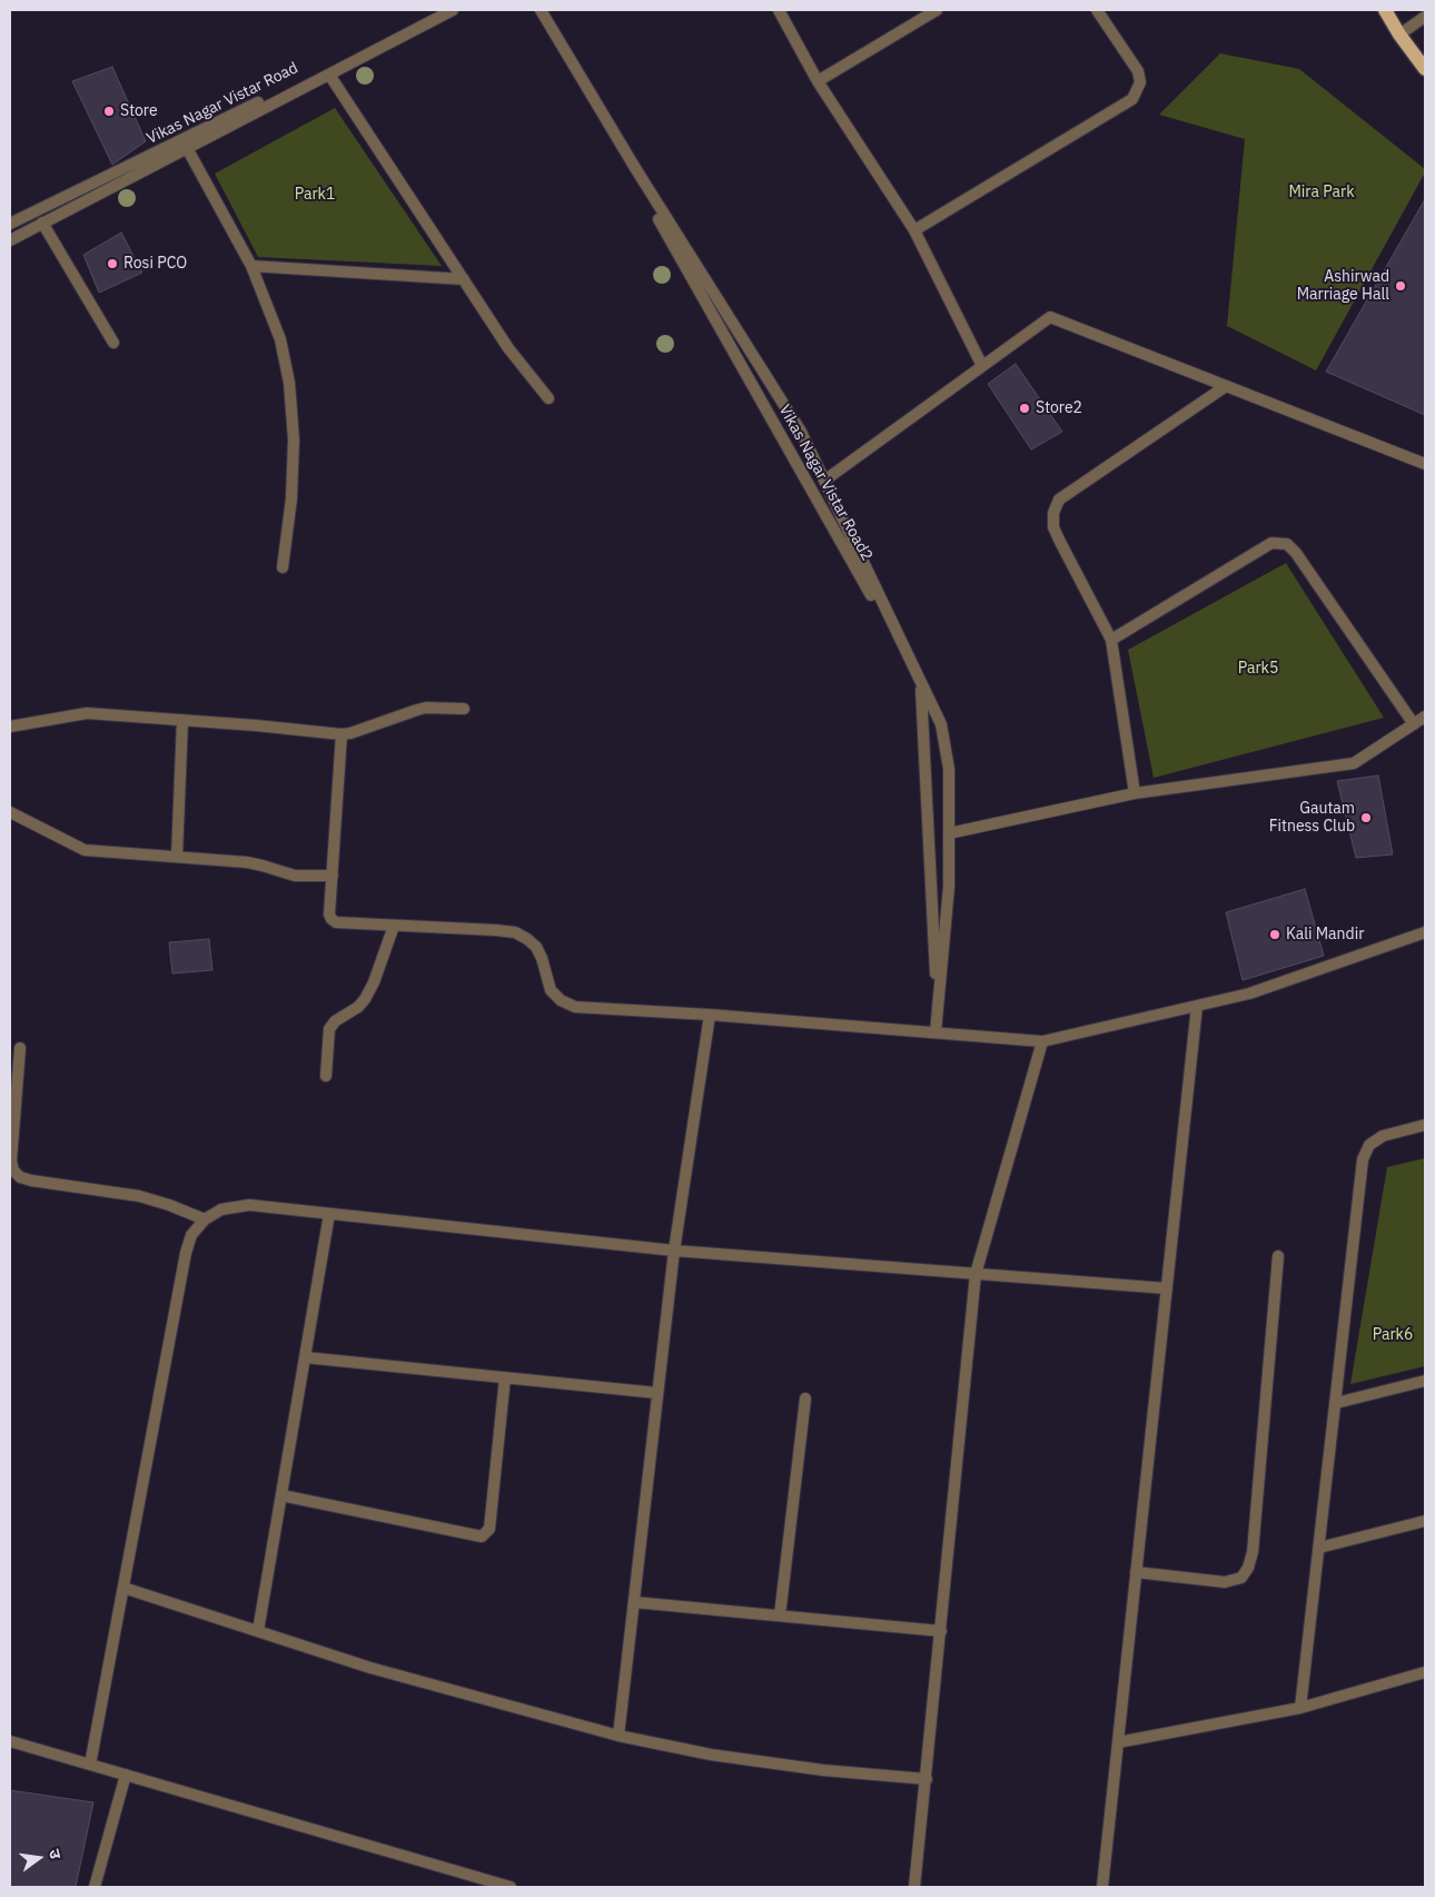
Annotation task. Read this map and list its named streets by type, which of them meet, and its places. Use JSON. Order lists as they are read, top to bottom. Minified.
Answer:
{"streets":{"street":["Vikas Nagar Vistar Road","Vikas Nagar Vistar Road2"]},"parks":["Mira Park","Park1","Park5","Park6"],"places":["Store","Rosi PCO","Ashirwad Marriage Hall","Store2","Gautam Fitness Club","Kali Mandir"],"north":"right"}
